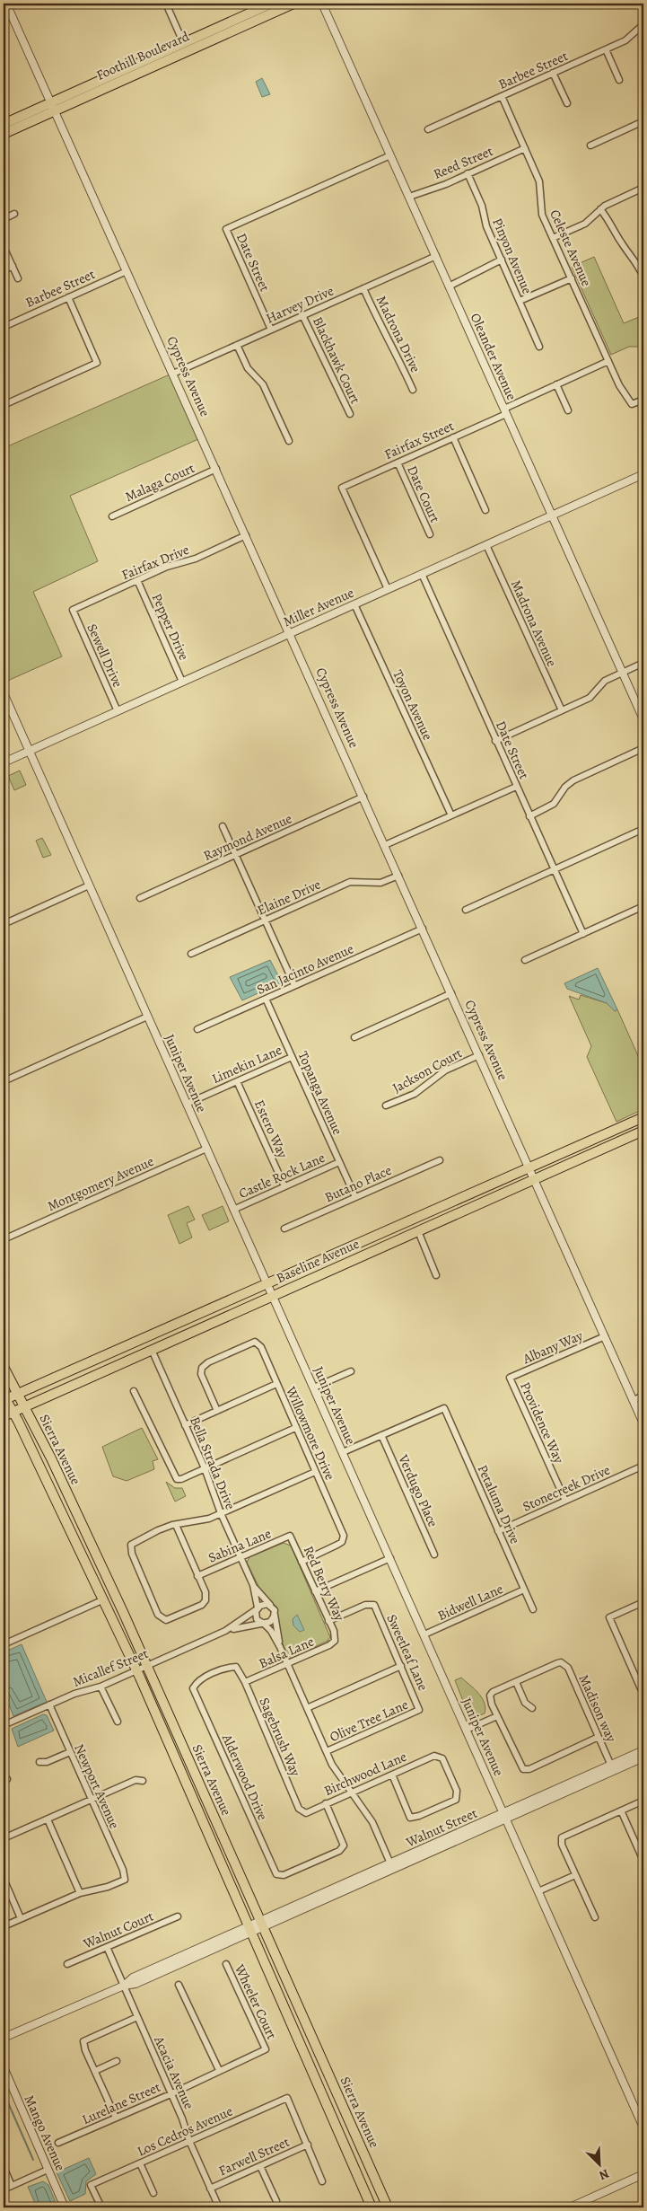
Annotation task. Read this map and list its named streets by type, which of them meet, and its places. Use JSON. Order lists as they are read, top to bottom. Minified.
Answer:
{"streets":{"main road":["Foothill Boulevard","Baseline Avenue","Sierra Avenue"],"street":["Barbee Street","Reed Street","Celeste Avenue","Pinyon Avenue","Date Street","Harvey Drive","Madrona Drive","Oleander Avenue","Blackhawk Court","Cypress Avenue","Fairfax Street","Malaga Court","Date Court","Fairfax Drive","Miller Avenue","Madrona Avenue","Pepper Drive","Sewell Drive","Toyon Avenue","Raymond Avenue","Elaine Drive","San Jacinto Avenue","Limekin Lane","Jackson Court","Juniper Avenue","Topanga Avenue","Estero Way","Castle Rock Lane","Montgomery Avenue","Butano Place","Albany Way","Providence Way","Willowmore Drive","Bella Strada Drive","Stonecreek Drive","Verdugo Place","Petaluma Drive","Sabina Lane","Red Berry Way","Bidwell Lane","Balsa Lane","Sweetleaf Lane","Micallef Street","Madison way","Olive Tree Lane","Sagebrush Way","Birchwood Lane","Alderwood Drive","Newport Avenue","Walnut Street","Walnut Court","Wheeler Court","Acacia Avenue","Lurelane Street","Los Cedros Avenue","Mango Avenue","Farwell Street"]},"crossings":[["Foothill Boulevard","Cypress Avenue"],["Barbee Street","Celeste Avenue"],["Barbee Street","Cypress Avenue"],["Reed Street","Celeste Avenue"],["Reed Street","Pinyon Avenue"],["Reed Street","Oleander Avenue"],["Celeste Avenue","Fairfax Street"],["Date Street","Harvey Drive"],["Date Street","Oleander Avenue"],["Date Street","Miller Avenue"],["Harvey Drive","Madrona Drive"],["Harvey Drive","Oleander Avenue"],["Harvey Drive","Blackhawk Court"],["Harvey Drive","Cypress Avenue"],["Oleander Avenue","Fairfax Street"],["Oleander Avenue","Miller Avenue"],["Cypress Avenue","Malaga Court"],["Cypress Avenue","Fairfax Drive"],["Cypress Avenue","Miller Avenue"],["Cypress Avenue","Raymond Avenue"],["Cypress Avenue","Elaine Drive"],["Cypress Avenue","San Jacinto Avenue"],["Cypress Avenue","Jackson Court"],["Cypress Avenue","Baseline Avenue"],["Cypress Avenue","Albany Way"],["Fairfax Street","Date Court"],["Fairfax Street","Miller Avenue"],["Fairfax Drive","Pepper Drive"],["Fairfax Drive","Sewell Drive"],["Miller Avenue","Madrona Avenue"],["Miller Avenue","Pepper Drive"],["Miller Avenue","Sewell Drive"],["Miller Avenue","Toyon Avenue"],["Miller Avenue","Juniper Avenue"],["San Jacinto Avenue","Topanga Avenue"],["Limekin Lane","Juniper Avenue"],["Limekin Lane","Topanga Avenue"],["Limekin Lane","Estero Way"],["Juniper Avenue","Castle Rock Lane"],["Juniper Avenue","Montgomery Avenue"],["Juniper Avenue","Baseline Avenue"],["Juniper Avenue","Bidwell Lane"],["Juniper Avenue","Walnut Street"],["Topanga Avenue","Castle Rock Lane"],["Topanga Avenue","Butano Place"],["Estero Way","Castle Rock Lane"],["Baseline Avenue","Sierra Avenue"],["Baseline Avenue","Bella Strada Drive"],["Albany Way","Providence Way"],["Providence Way","Stonecreek Drive"],["Willowmore Drive","Red Berry Way"],["Sierra Avenue","Micallef Street"],["Sierra Avenue","Walnut Street"],["Bella Strada Drive","Sabina Lane"],["Bella Strada Drive","Micallef Street"],["Stonecreek Drive","Petaluma Drive"],["Verdugo Place","Petaluma Drive"],["Petaluma Drive","Bidwell Lane"],["Sabina Lane","Red Berry Way"],["Red Berry Way","Balsa Lane"],["Red Berry Way","Sweetleaf Lane"],["Balsa Lane","Sagebrush Way"],["Sweetleaf Lane","Olive Tree Lane"],["Micallef Street","Newport Avenue"],["Madison way","Walnut Street"],["Sagebrush Way","Birchwood Lane"],["Sagebrush Way","Alderwood Drive"],["Birchwood Lane","Alderwood Drive"],["Walnut Street","Acacia Avenue"],["Walnut Court","Acacia Avenue"],["Wheeler Court","Lurelane Street"],["Acacia Avenue","Lurelane Street"],["Acacia Avenue","Los Cedros Avenue"],["Acacia Avenue","Farwell Street"],["Los Cedros Avenue","Farwell Street"]],"north":"bottom right"}
